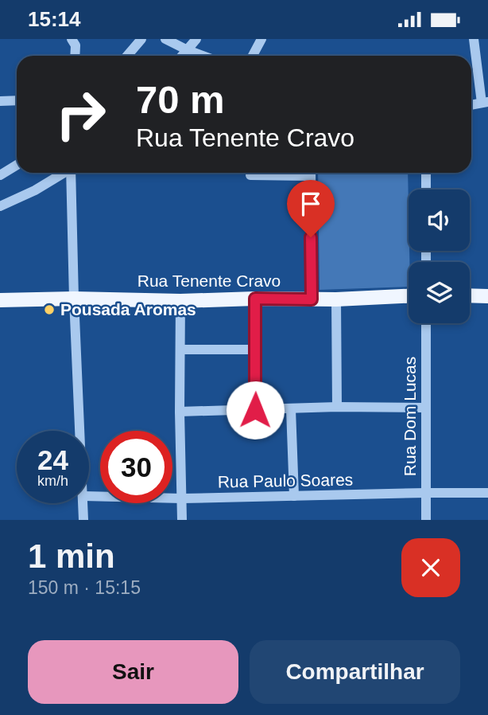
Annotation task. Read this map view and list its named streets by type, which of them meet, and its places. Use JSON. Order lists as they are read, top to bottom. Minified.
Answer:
{"streets":{"main road":["Rua Tenente Cravo"],"street":["Rua Dom Lucas","Rua Paulo Soares"]},"crossings":[["Rua Dom Lucas","Rua Paulo Soares"]],"places":["Pousada Aromas"],"page":{"status":"15:14","turn":["70 m","Rua Tenente Cravo"],"speed":"24 km/h","limit":"30","heading":["1 min","150 m · 15:15"],"buttons":["Sair","Compartilhar"]}}
